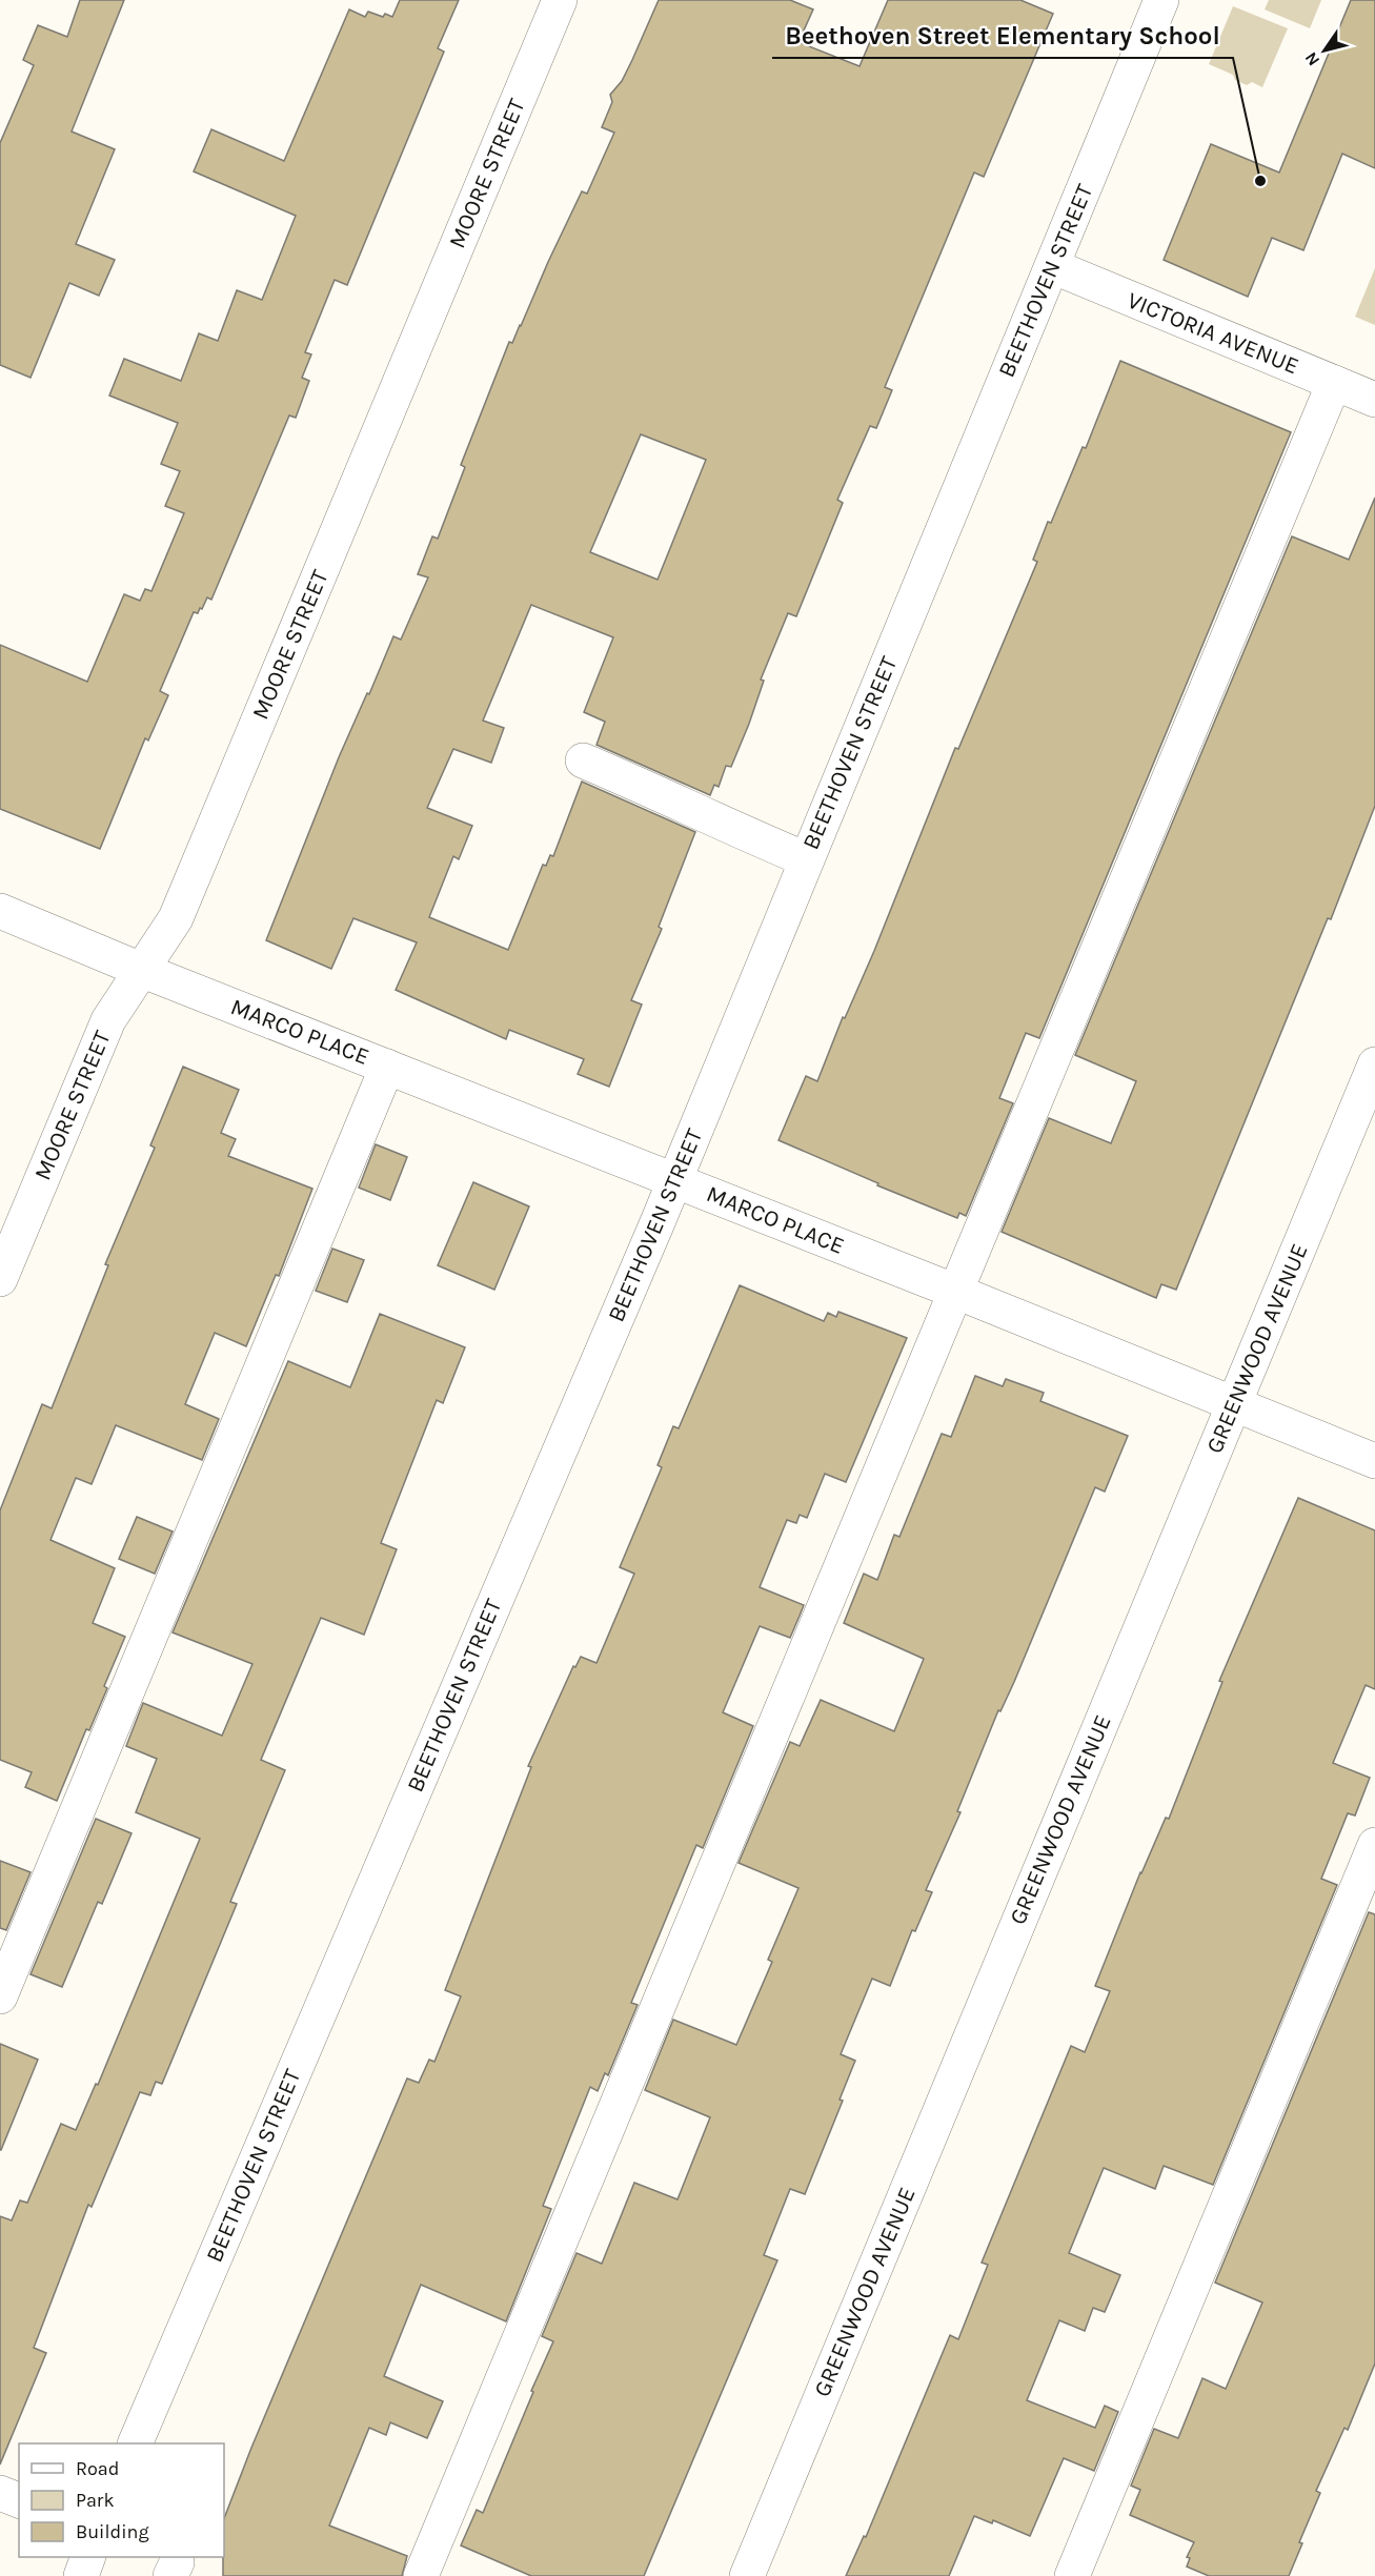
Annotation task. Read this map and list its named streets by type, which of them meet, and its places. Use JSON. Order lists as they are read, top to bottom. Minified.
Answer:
{"streets":{"street":["MOORE STREET","BEETHOVEN STREET","VICTORIA AVENUE","MARCO PLACE","GREENWOOD AVENUE"]},"crossings":[["MOORE STREET","MARCO PLACE"],["BEETHOVEN STREET","VICTORIA AVENUE"],["BEETHOVEN STREET","MARCO PLACE"],["MARCO PLACE","GREENWOOD AVENUE"]],"places":["Beethoven Street Elementary School"],"legend":["Road","Park","Building"],"north":"bottom left"}
